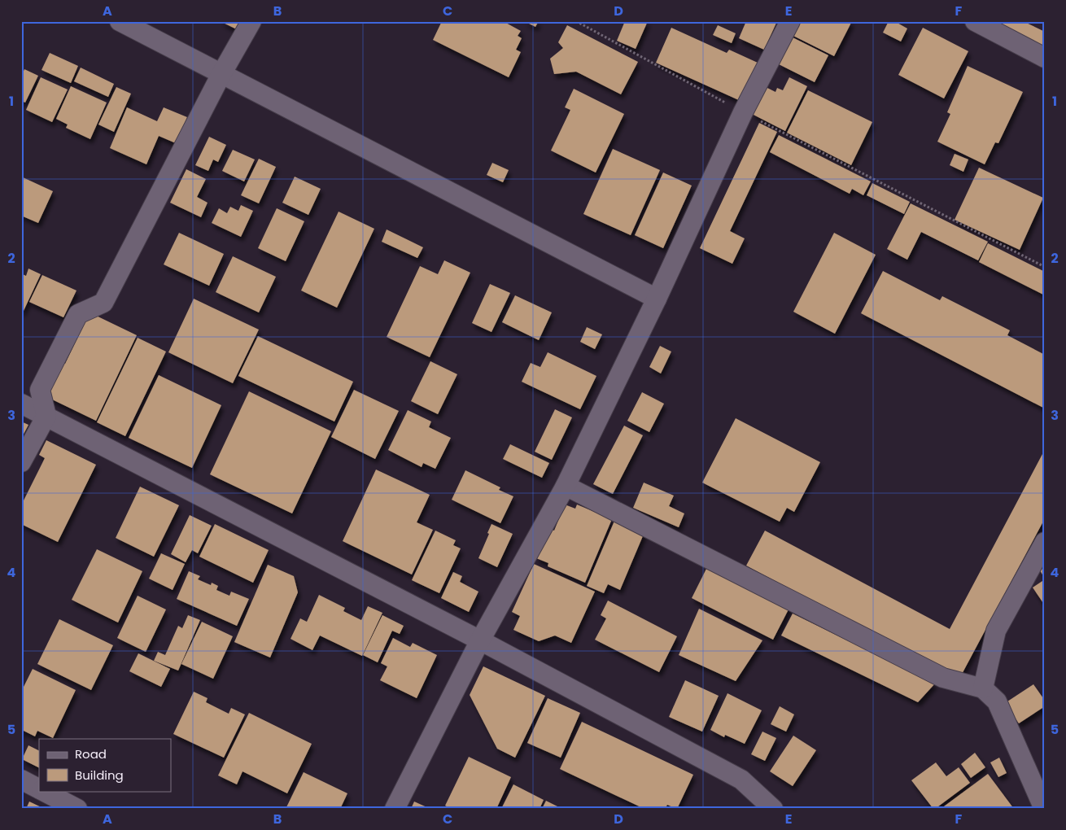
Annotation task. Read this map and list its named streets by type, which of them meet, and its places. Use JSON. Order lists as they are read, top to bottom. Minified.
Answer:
{"legend":["Road","Building"],"grid":{"columns":["A","B","C","D","E","F"],"rows":["1","2","3","4","5"]}}
